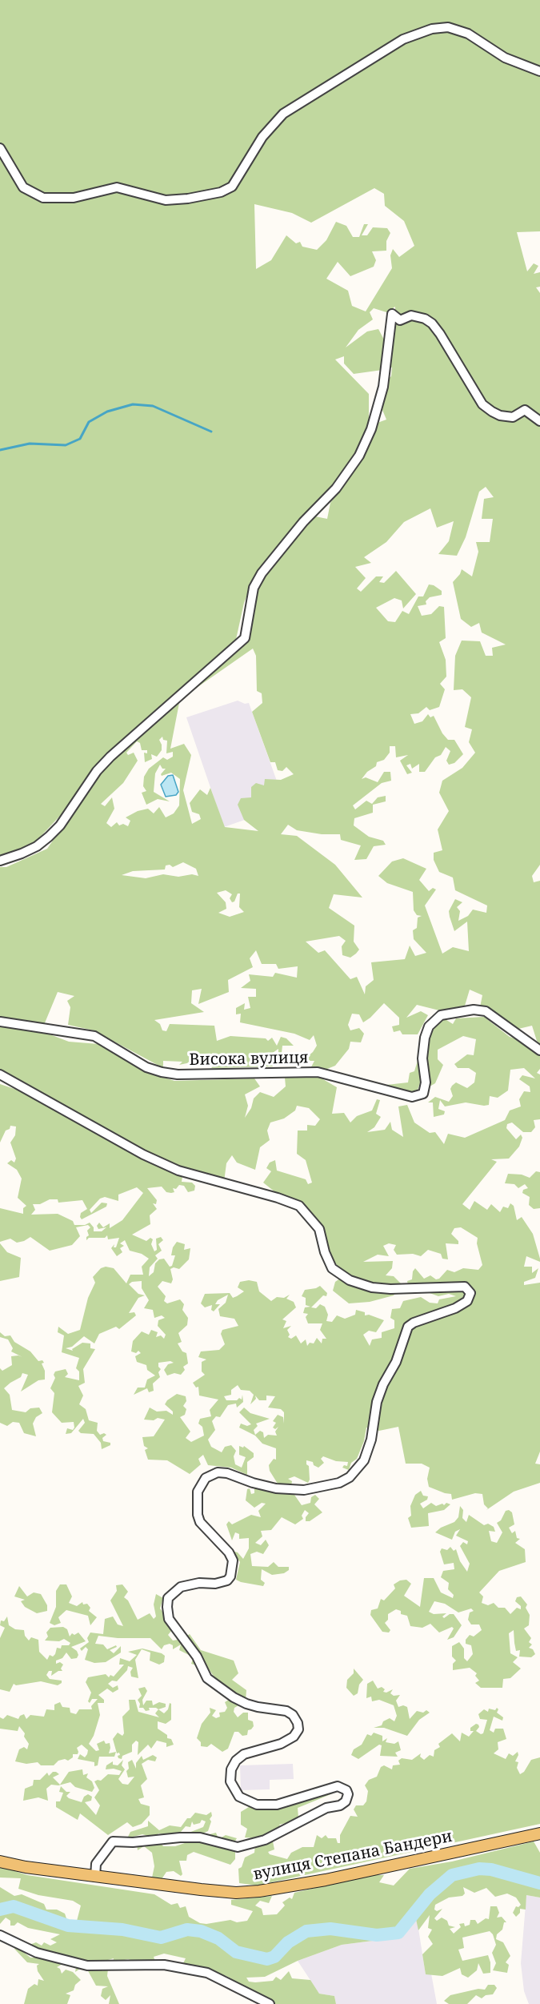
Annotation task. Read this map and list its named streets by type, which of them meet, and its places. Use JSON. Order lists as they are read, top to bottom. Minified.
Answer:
{"streets":{"main road":["вулиця Степана Бандери"],"street":["Висока вулиця"]}}
